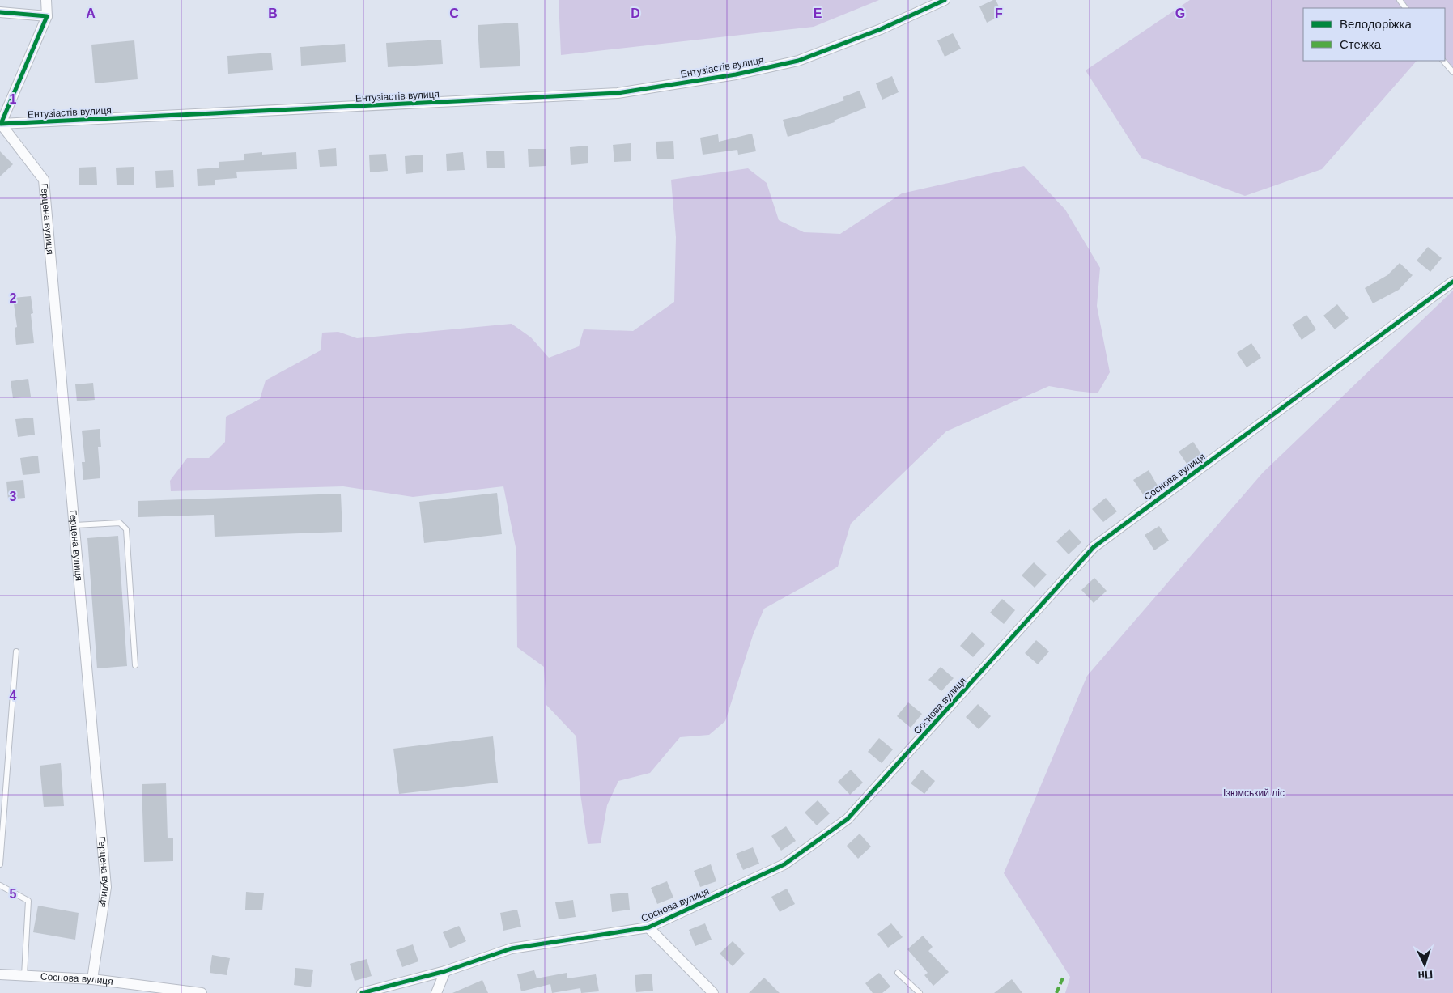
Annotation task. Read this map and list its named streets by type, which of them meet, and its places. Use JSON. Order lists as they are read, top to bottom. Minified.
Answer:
{"streets":{"street":["Ентузіастів вулиця","Герцена вулиця","Соснова вулиця"]},"crossings":[["Ентузіастів вулиця","Герцена вулиця"],["Герцена вулиця","Соснова вулиця"]],"parks":["Ізюмський ліс"],"legend":["Велодоріжка","Стежка"],"north":"bottom","grid":{"columns":["A","B","C","D","E","F","G"],"rows":["1","2","3","4","5"]}}
